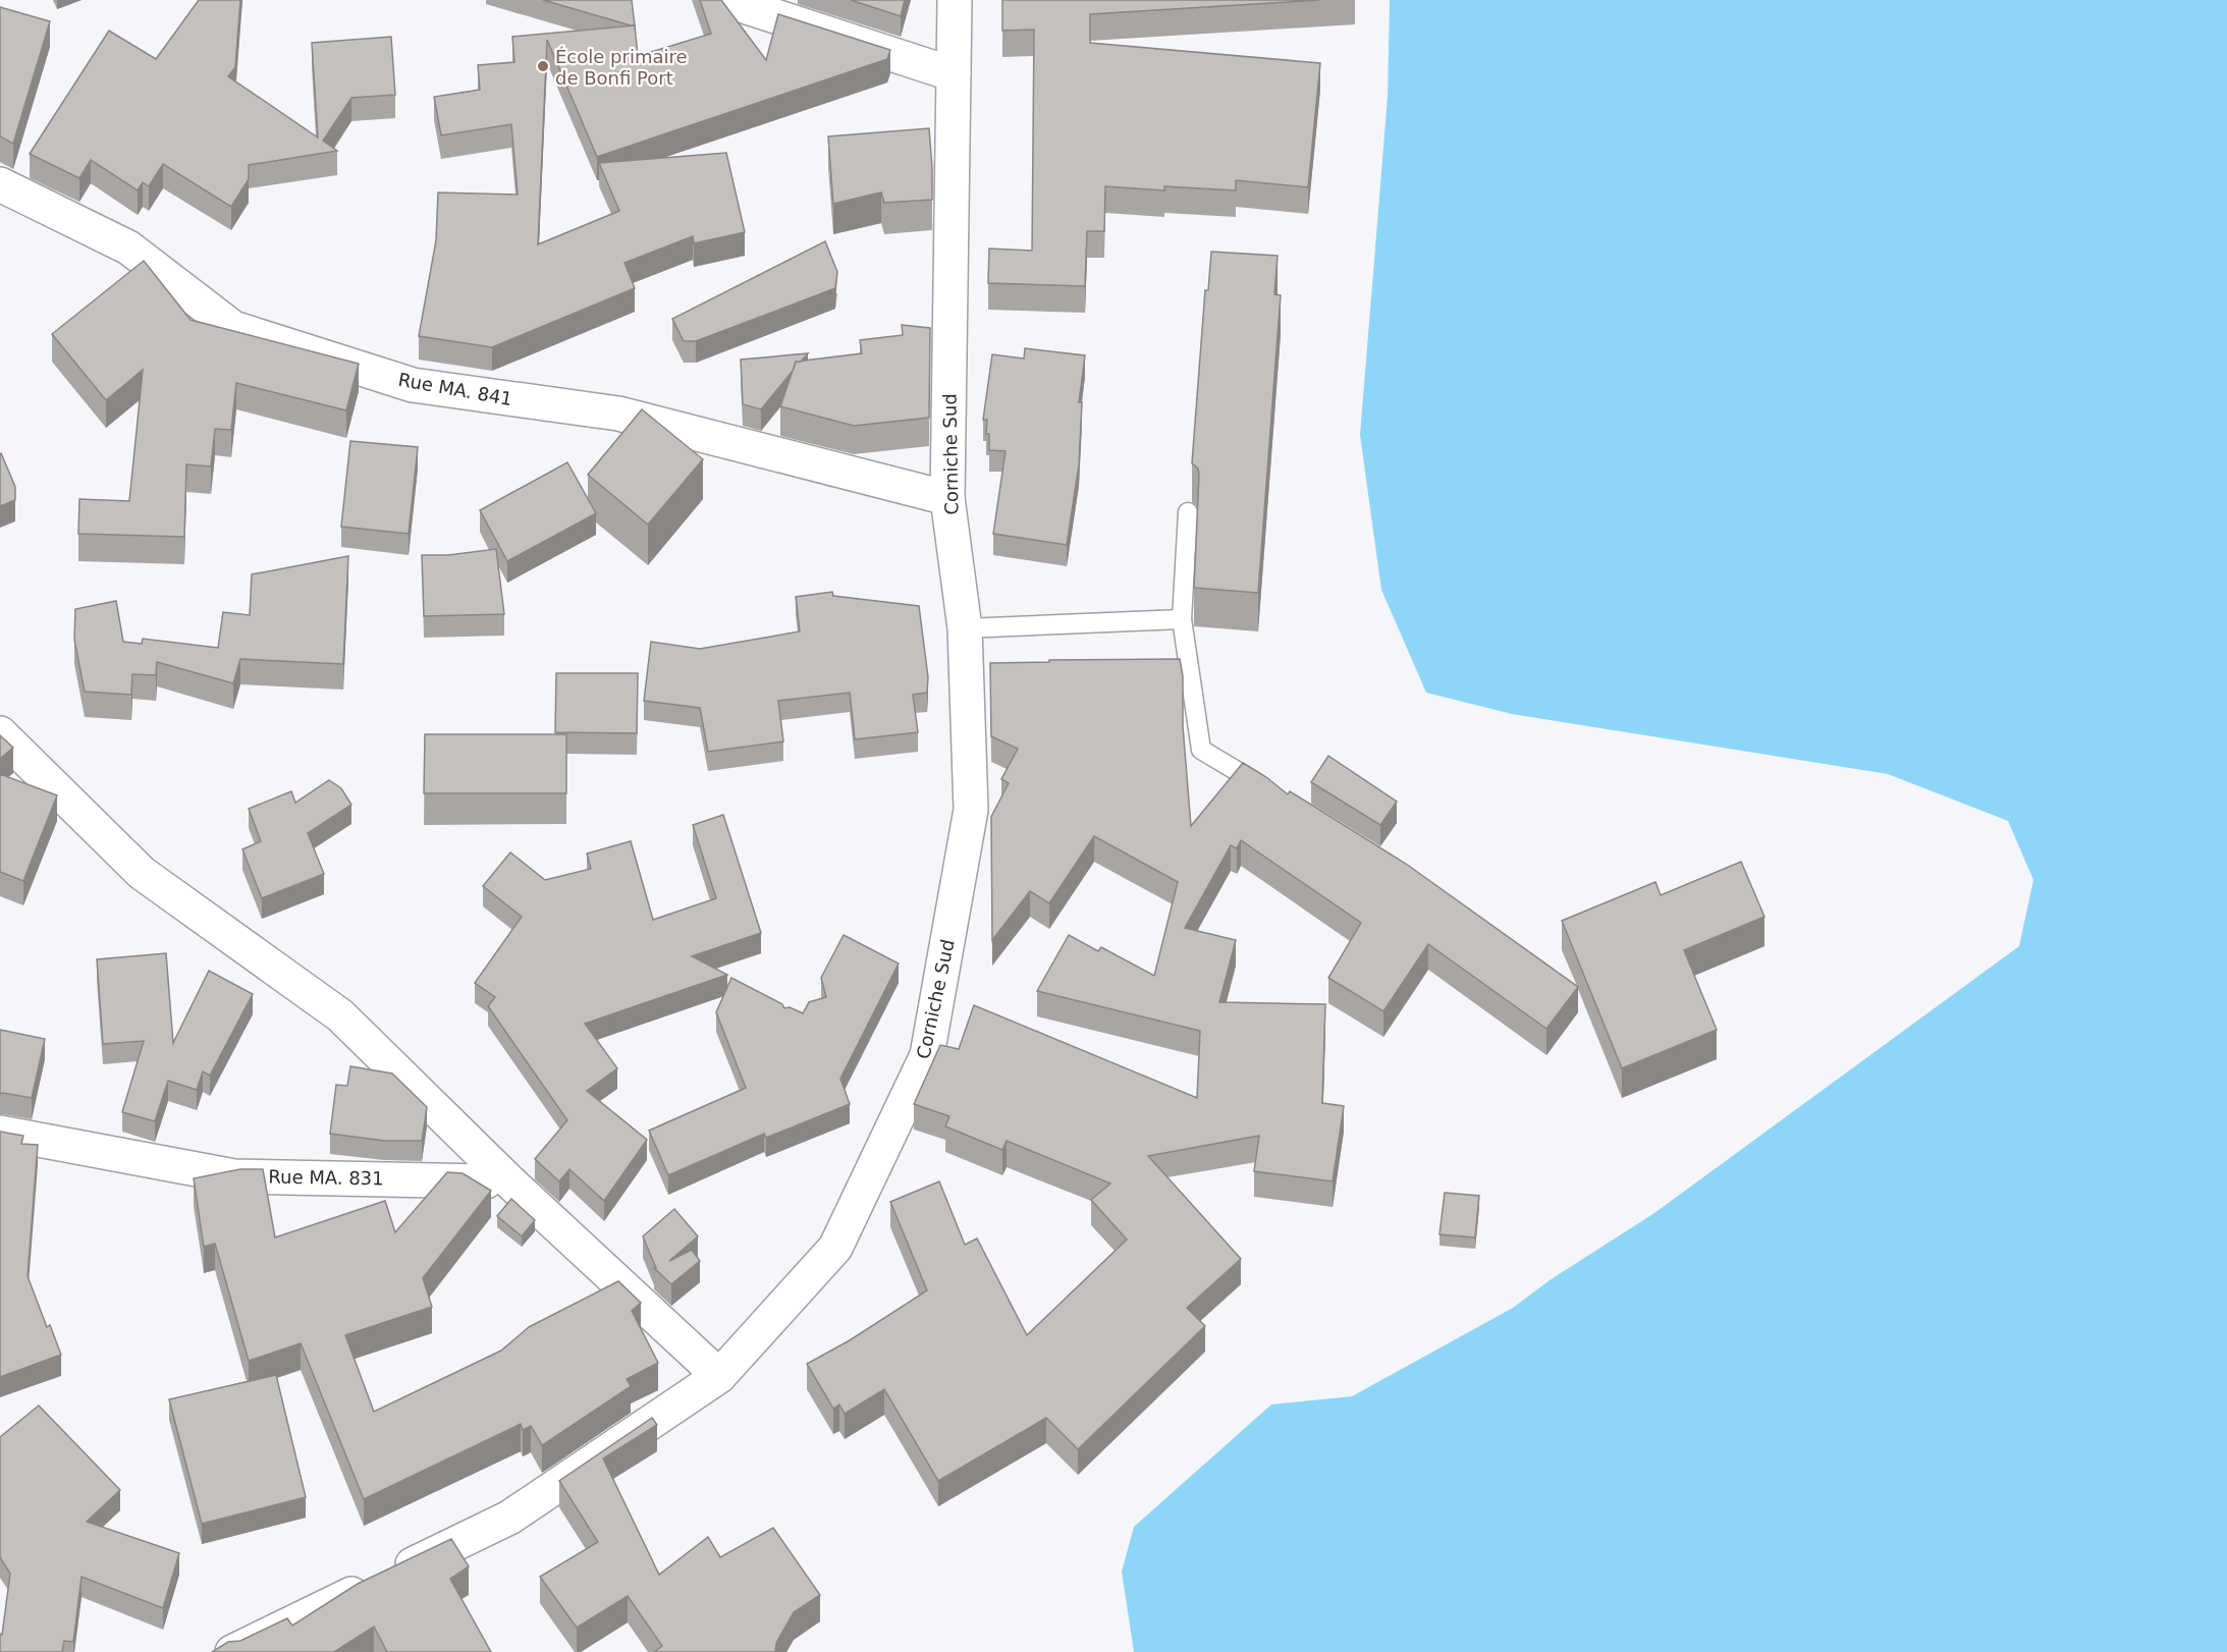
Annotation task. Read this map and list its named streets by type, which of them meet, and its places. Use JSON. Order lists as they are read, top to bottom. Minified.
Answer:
{"streets":{"street":["Rue MA. 841","Corniche Sud","Rue MA. 831"]},"crossings":[["Rue MA. 841","Corniche Sud"]],"places":["École primaire de Bonfi Port"]}
